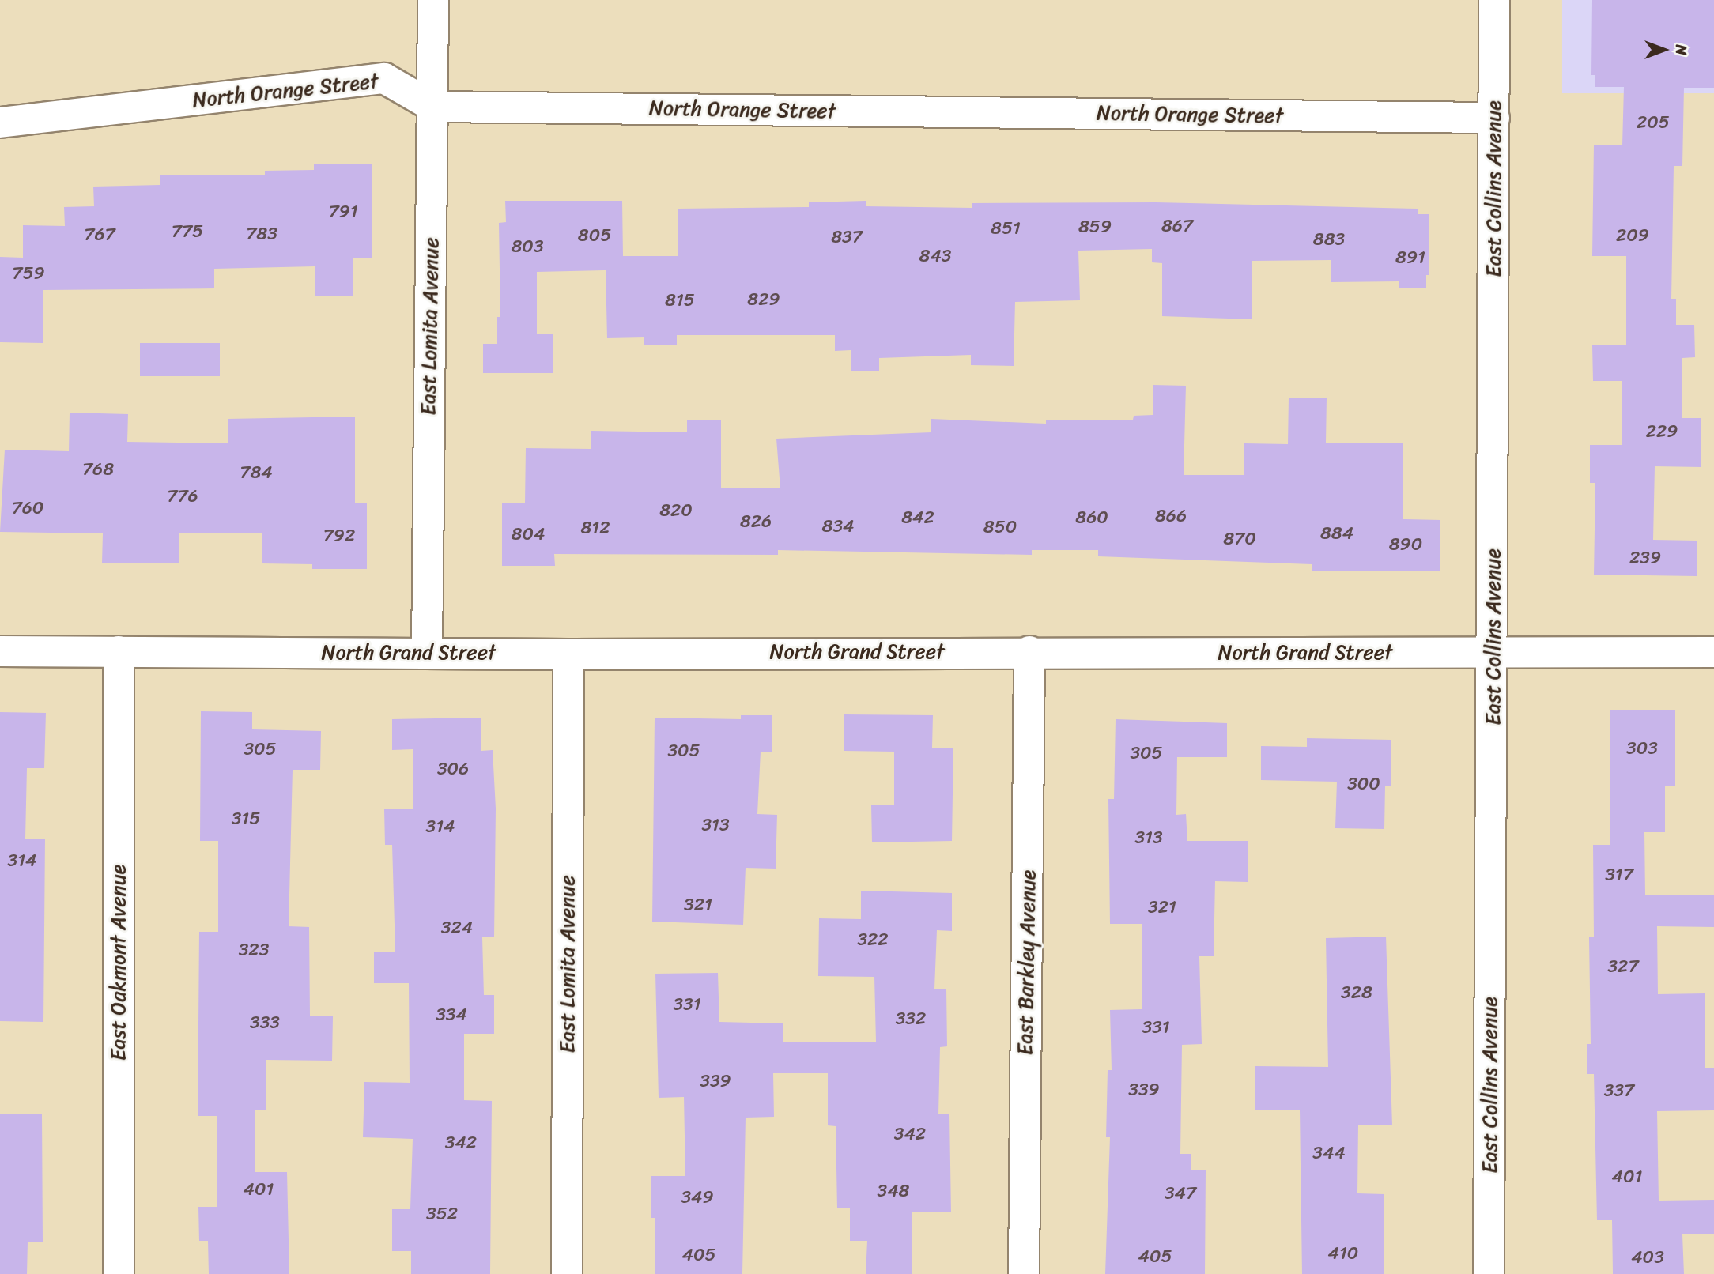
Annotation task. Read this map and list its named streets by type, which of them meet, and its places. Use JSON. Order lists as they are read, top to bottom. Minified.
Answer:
{"streets":{"street":["North Orange Street","East Collins Avenue","East Lomita Avenue","North Grand Street","East Oakmont Avenue","East Barkley Avenue"]},"crossings":[["North Orange Street","East Collins Avenue"],["North Orange Street","East Lomita Avenue"],["East Collins Avenue","North Grand Street"],["East Lomita Avenue","North Grand Street"],["North Grand Street","East Oakmont Avenue"],["North Grand Street","East Barkley Avenue"]],"house_numbers":["205","791","867","859","851","775","783","767","805","209","837","883","803","843","891","759","829","815","229","768","784","776","760","820","866","842","860","826","834","850","812","884","804","792","870","890","239","303","305","305","305","306","300","315","313","314","313","314","317","321","321","324","322","323","327","328","331","334","332","333","331","339","339","337","342","342","344","401","401","348","347","349","352","410","405","405","403"],"north":"right"}
